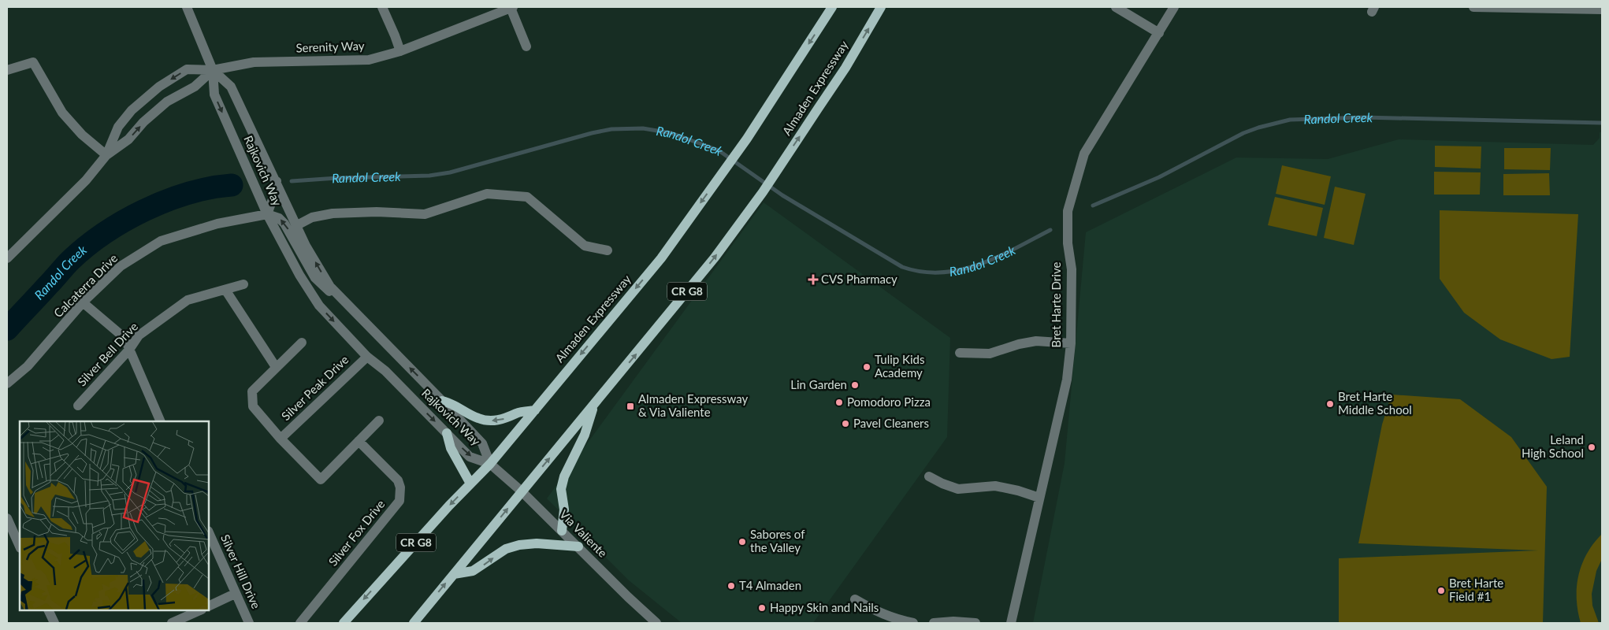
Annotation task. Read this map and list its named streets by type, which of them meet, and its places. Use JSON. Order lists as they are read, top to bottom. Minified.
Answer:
{"streets":{"main road":["Almaden Expressway","CR G8"],"street":["Serenity Way","Rajkovich Way","Calcaterra Drive","Bret Harte Drive","Silver Bell Drive","Silver Peak Drive","Silver Fox Drive","Via Valiente","Silver Hill Drive"]},"crossings":[["Serenity Way","Rajkovich Way"],["Almaden Expressway","Rajkovich Way"],["Almaden Expressway","Via Valiente"],["Rajkovich Way","Calcaterra Drive"],["Rajkovich Way","Silver Peak Drive"],["Rajkovich Way","Via Valiente"]],"water":["Randol Creek"],"places":{"health":["CVS Pharmacy"],"other":["Tulip Kids Academy","Lin Garden","Pomodoro Pizza","Bret Harte Middle School","Pavel Cleaners","Leland High School","Sabores of the Valley","T4 Almaden","Bret Harte Field #1","Happy Skin and Nails"],"transit":["Almaden Expressway & Via Valiente"]}}
